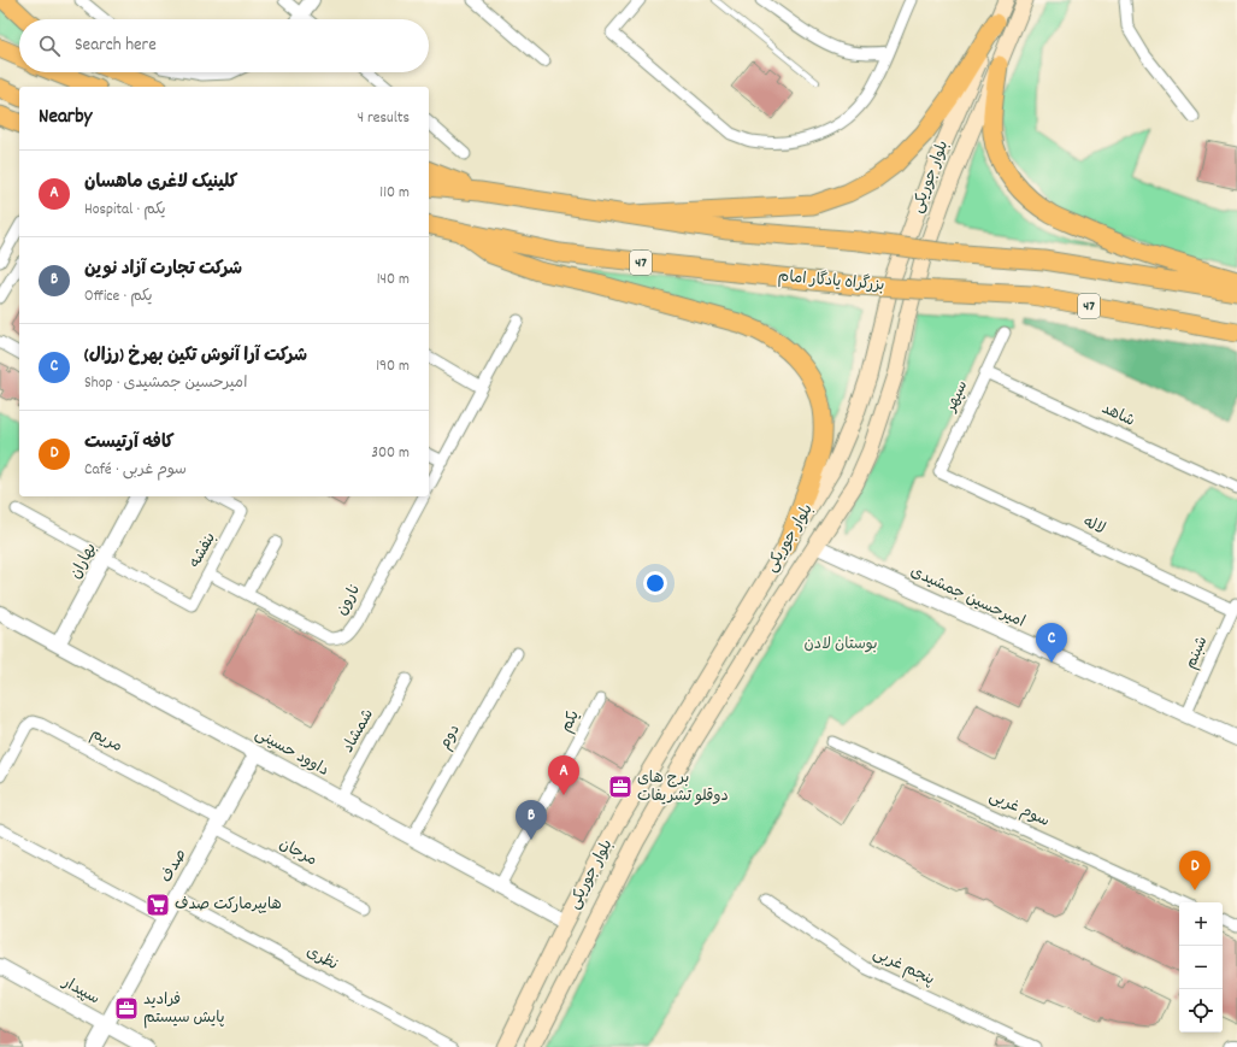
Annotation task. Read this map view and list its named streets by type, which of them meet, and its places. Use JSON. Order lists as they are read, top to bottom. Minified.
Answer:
{"streets":{"highway":["47","بزرگراه یادگار امام"],"main road":["بلوار جوریکی"],"street":["سپهر","شاهد","لاله","بنفشه","بهاران","امیرحسین جمشیدی","نارون","شبنم","یکم","شمشاد","دوم","مریم","داوود حسینی","سوم غربی","مرجان","صدف","نظری","پنجم غربی","سپیدار"]},"crossings":[["بلوار جوریکی","امیرحسین جمشیدی"],["بلوار جوریکی","داوود حسینی"],["سپهر","شاهد"],["سپهر","لاله"],["لاله","شبنم"],["بنفشه","بهاران"],["بنفشه","نارون"],["بهاران","داوود حسینی"],["امیرحسین جمشیدی","شبنم"],["یکم","داوود حسینی"],["شمشاد","داوود حسینی"],["دوم","داوود حسینی"],["مریم","مرجان"],["مریم","صدف"],["داوود حسینی","صدف"],["مرجان","صدف"],["صدف","نظری"],["صدف","سپیدار"]],"parks":["بوستان لادن"],"places":{"office":["برج های دوقلو تشریفات","فرادید پایش سیستم"],"supermarket":["هایپرمارکت صدف"]},"page":{"search":"Search here","heading":["Nearby","4 results"],"list":[{"mark":"A","name":"کلینیک لاغری ماهسان","note":"Hospital · یکم","value":"110 m"},{"mark":"B","name":"شرکت تجارت آزاد نوین","note":"Office · یکم","value":"140 m"},{"mark":"C","name":"شرکت آرا آنوش تکین بهرخ (رزال)","note":"Shop · امیرحسین جمشیدی","value":"190 m"},{"mark":"D","name":"کافه آرتیست","note":"Café · سوم غربی","value":"300 m"}],"pins":["C","A","B","D"],"map_buttons":["+","−"]}}
